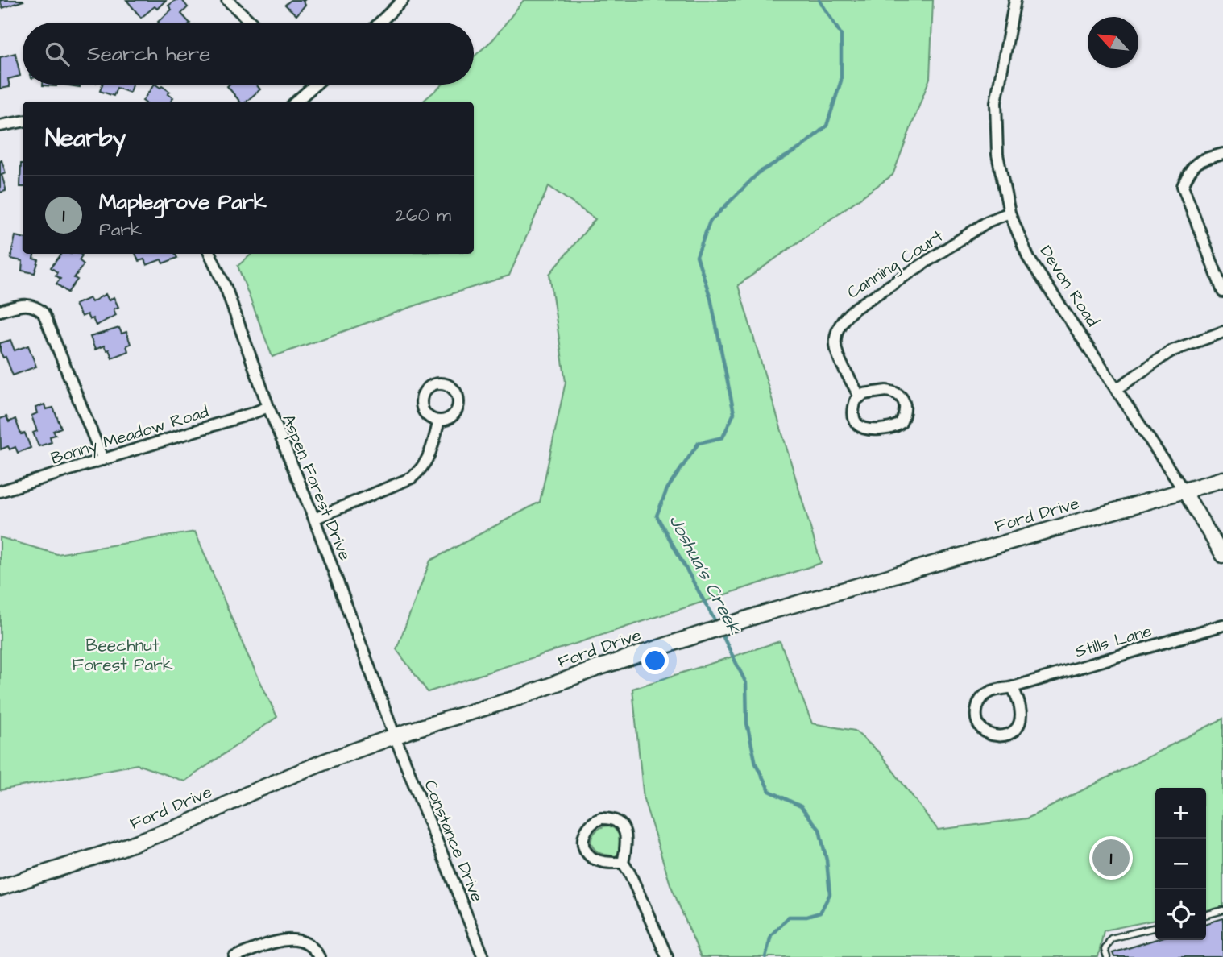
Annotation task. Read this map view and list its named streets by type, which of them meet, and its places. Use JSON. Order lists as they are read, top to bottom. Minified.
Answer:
{"streets":{"main road":["Ford Drive"],"street":["Canning Court","Devon Road","Bonny Meadow Road","Aspen Forest Drive","Stills Lane","Constance Drive"]},"crossings":[["Canning Court","Devon Road"],["Devon Road","Ford Drive"],["Bonny Meadow Road","Aspen Forest Drive"],["Aspen Forest Drive","Ford Drive"],["Aspen Forest Drive","Constance Drive"],["Ford Drive","Constance Drive"]],"water":["Joshua's Creek"],"parks":["Beechnut Forest Park"],"north":"top left","page":{"search":"Search here","heading":"Nearby","list":[{"mark":"1","name":"Maplegrove Park","note":"Park","value":"260 m"}],"map_buttons":["+","−"],"pins":"1"}}
